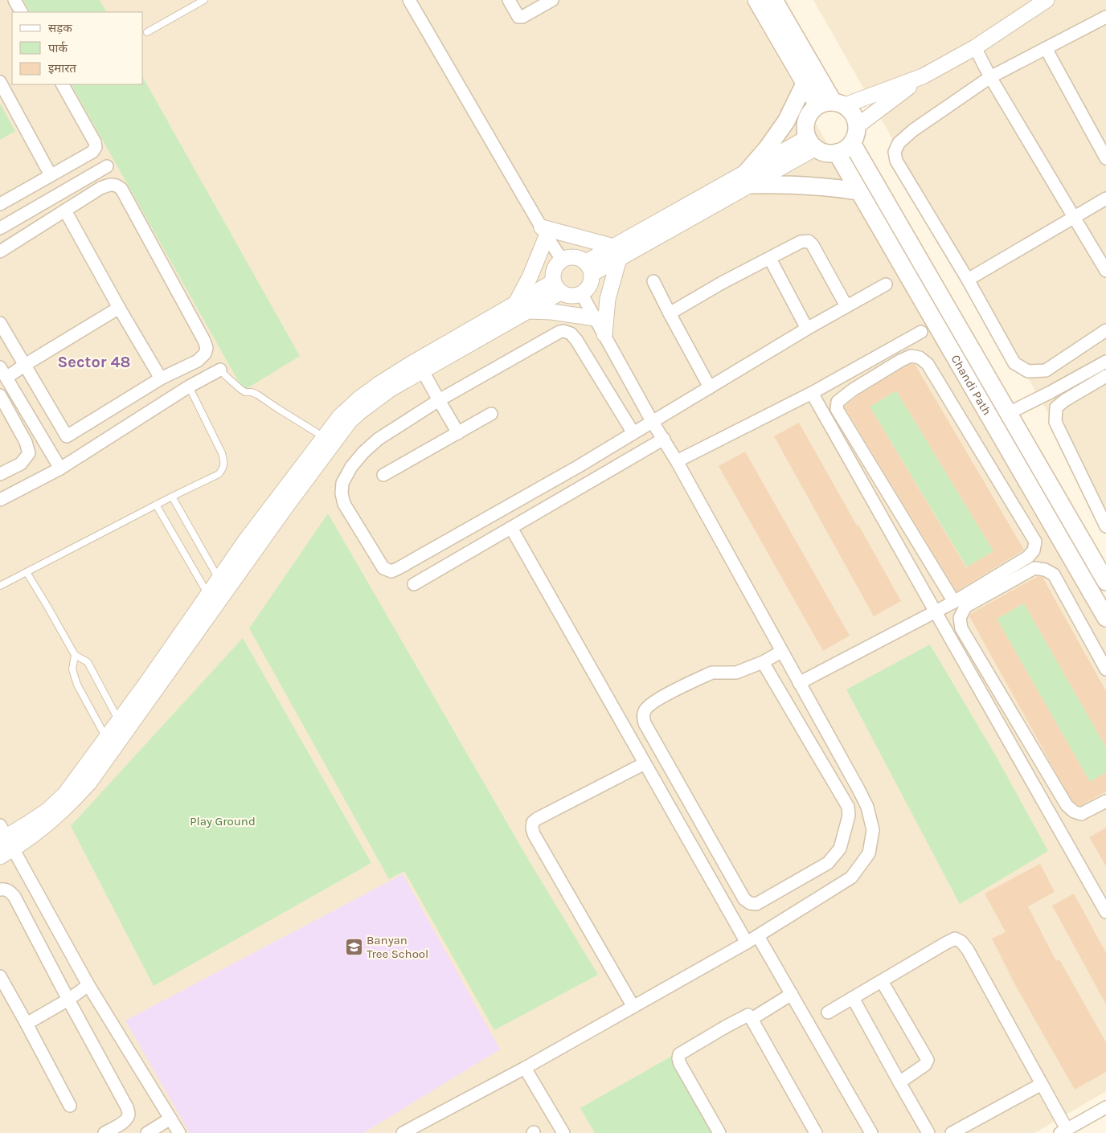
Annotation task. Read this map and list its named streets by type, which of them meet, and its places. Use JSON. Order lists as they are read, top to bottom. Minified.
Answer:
{"streets":{"main road":["Chandi Path"]},"districts":["Sector 48"],"parks":["Play Ground"],"places":{"school or university":["Banyan Tree School"]},"legend":["सड़क","पार्क","इमारत"]}
